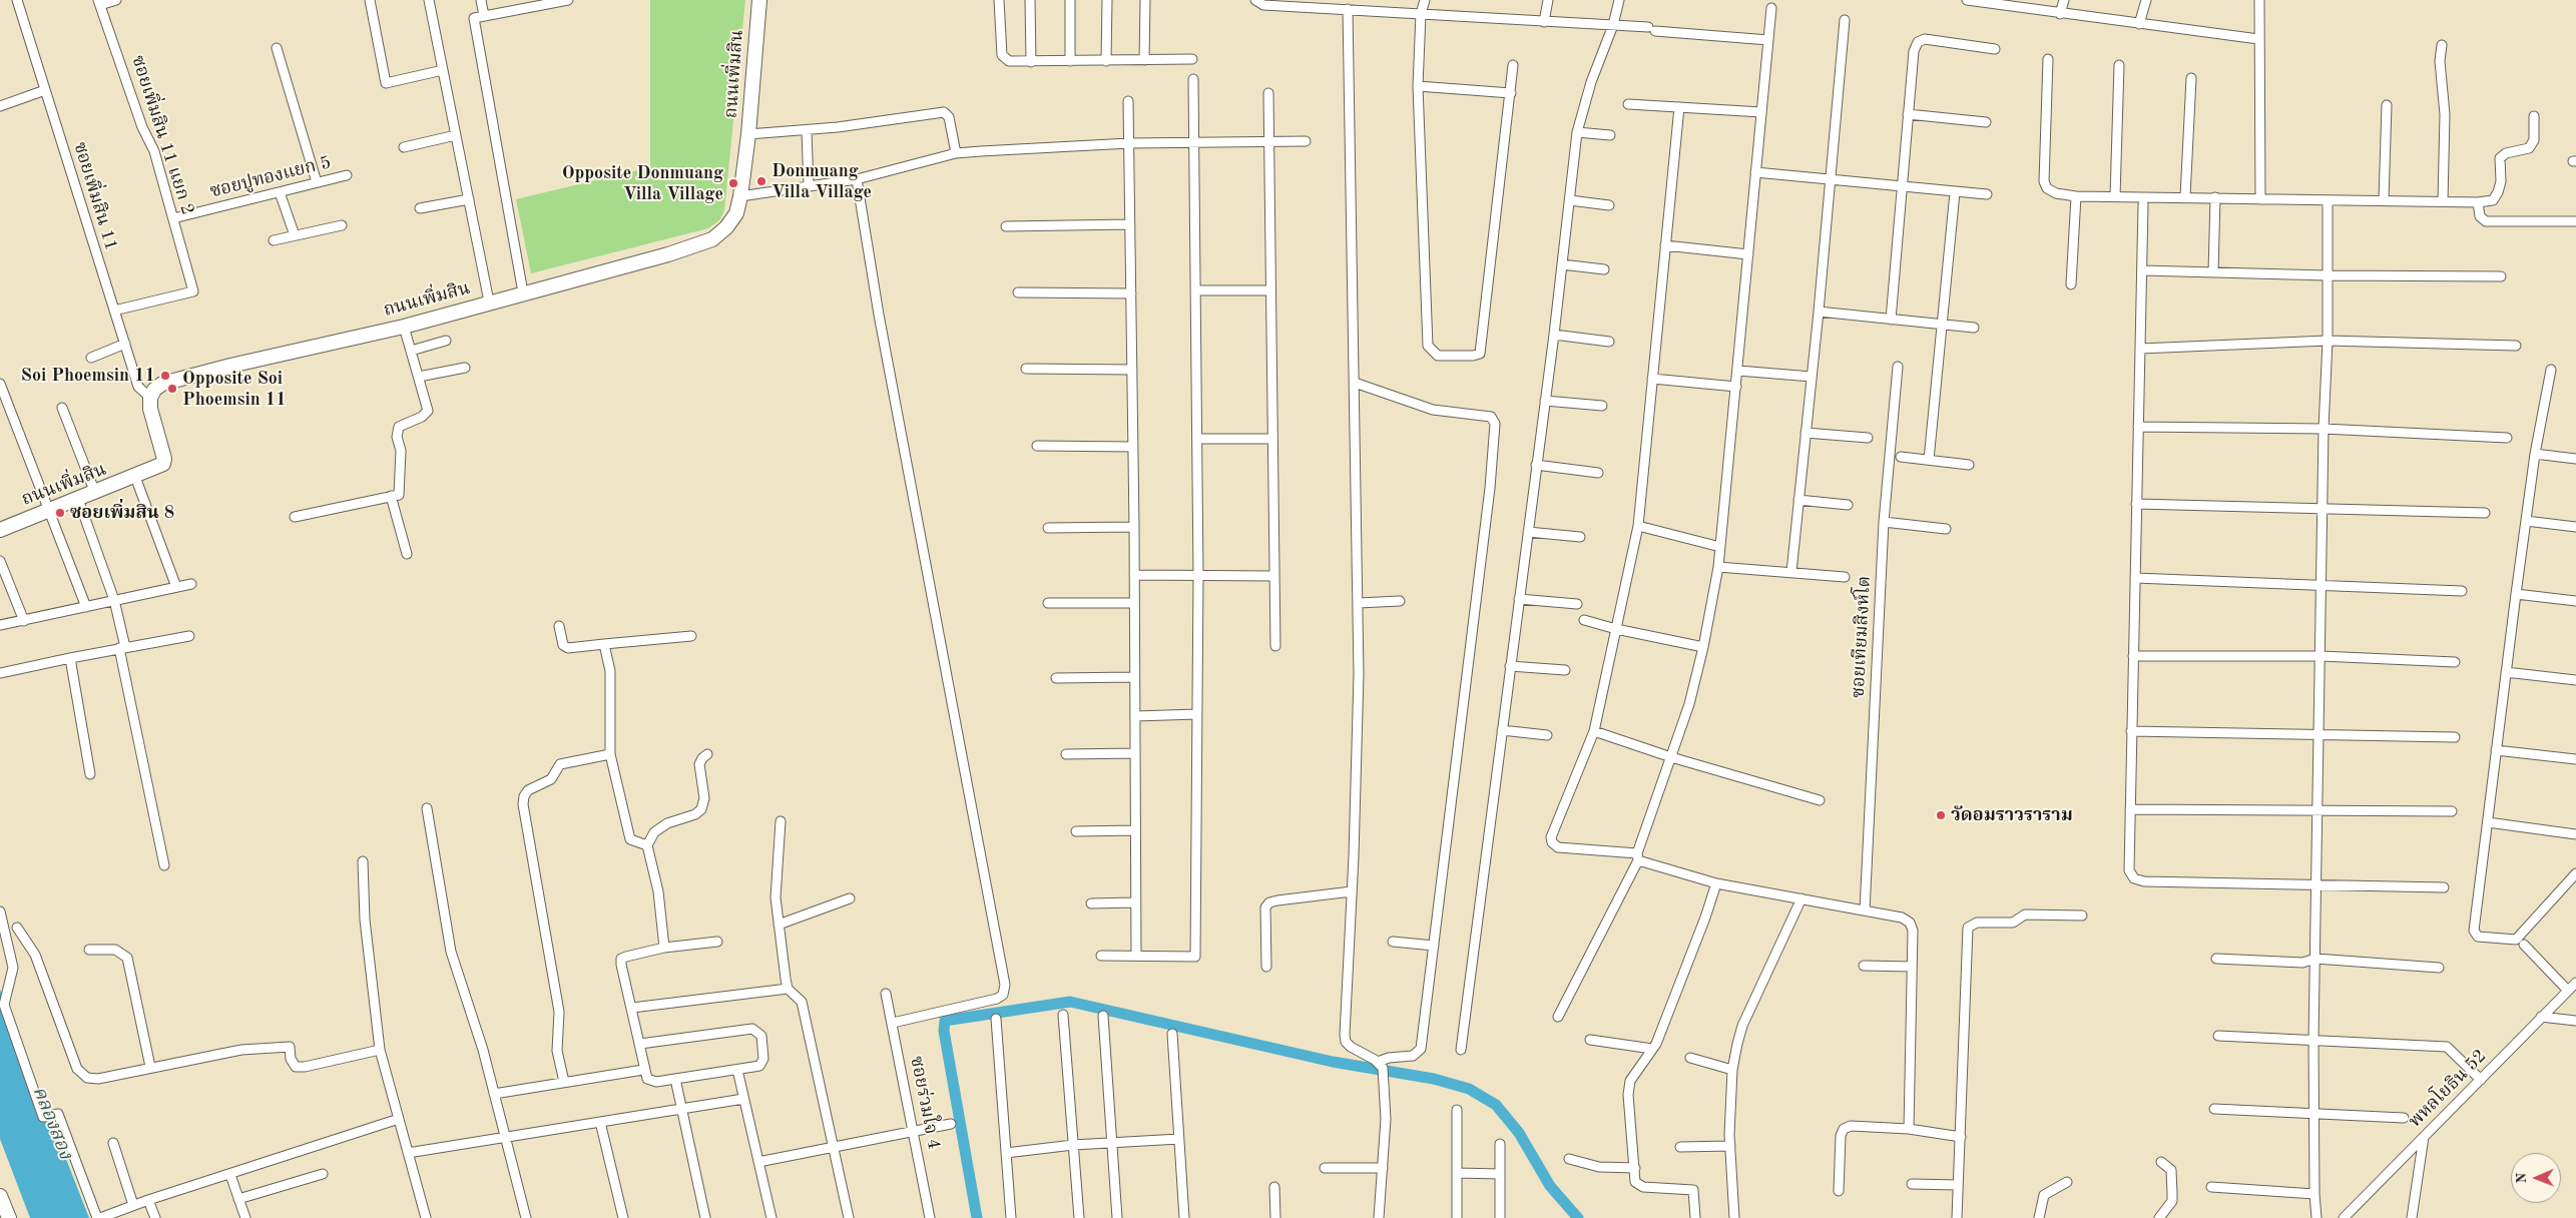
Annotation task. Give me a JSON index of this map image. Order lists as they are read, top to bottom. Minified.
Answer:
{"streets":{"street":["ถนนเพิ่มสิน","ซอยเพิ่มสิน 11 แยก 2","ซอยปูทองแยก 5","ซอยเพิ่มสิน 11","ซอยเทียมสิงห์โต","พหลโยธิน 52","ซอยร่วมใจ 4"]},"crossings":[["ถนนเพิ่มสิน","ซอยเพิ่มสิน 11"],["ซอยเพิ่มสิน 11 แยก 2","ซอยปูทองแยก 5"],["ซอยเพิ่มสิน 11 แยก 2","ซอยเพิ่มสิน 11"]],"water":["คลองสอง"],"places":["Donmuang Villa Village","Opposite Donmuang Villa Village","Soi Phoemsin 11","Opposite Soi Phoemsin 11","ซอยเพิ่มสิน 8","วัดอมราวราราม"],"north":"left"}
